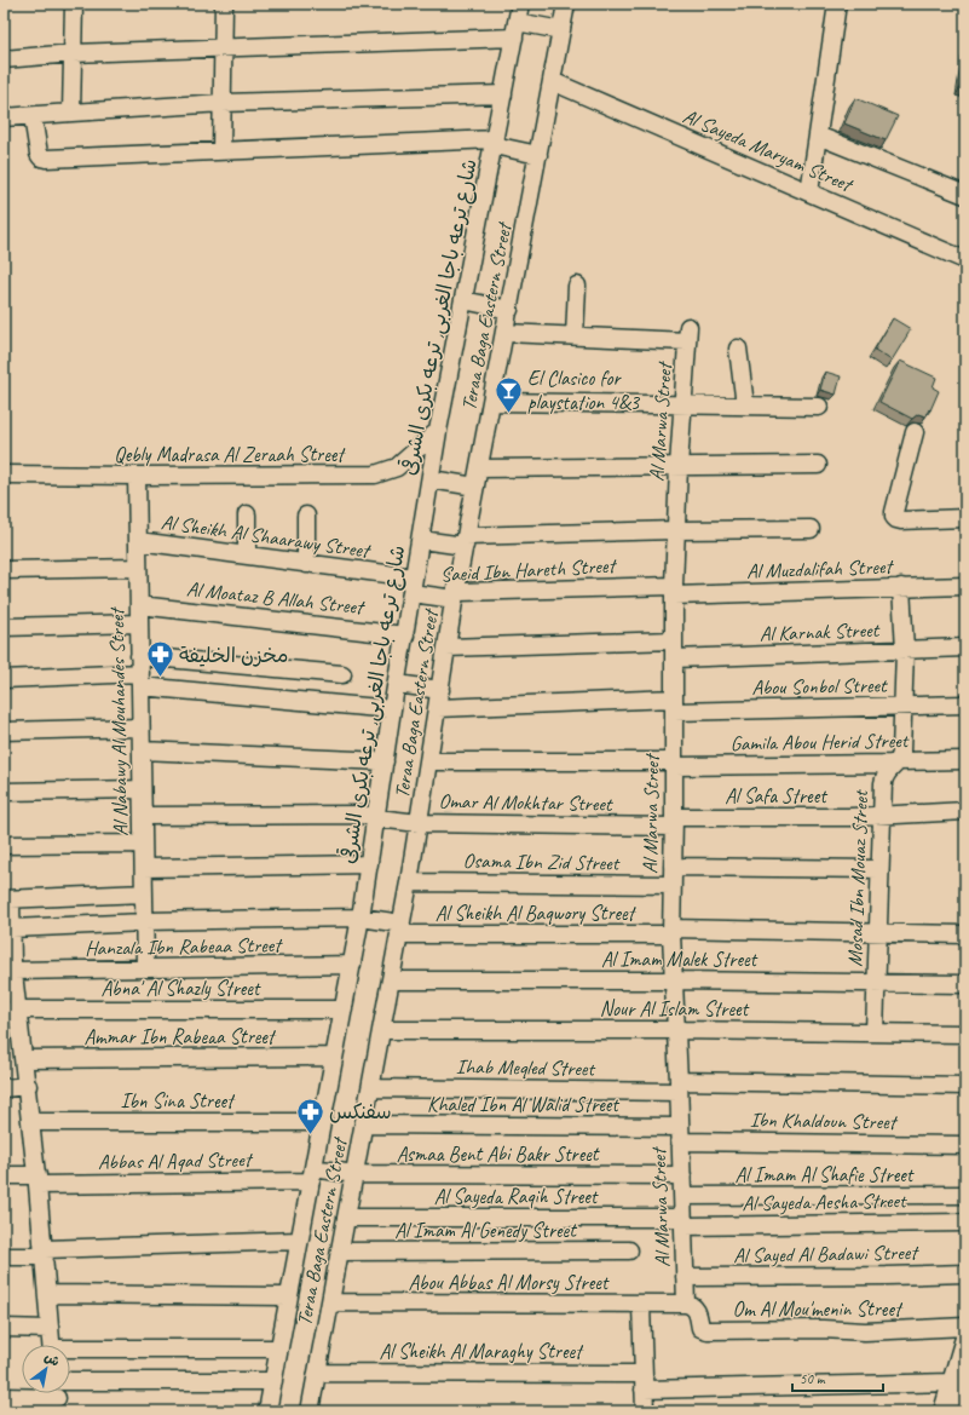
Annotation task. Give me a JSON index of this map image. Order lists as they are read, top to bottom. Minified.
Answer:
{"streets":{"street":["Al Sayeda Maryam Street","شارع ترعه باجا الغربى, ترعه بكرى الشرقى","Teraa Baga Eastern Street","Al Marwa Street","Qebly Madrasa Al Zeraah Street","Al Sheikh Al Shaarawy Street","Al Muzdalifah Street","Saeid Ibn Hareth Street","Al Moataz B Allah Street","Al Karnak Street","Abou Sonbol Street","Al Nabawy Al Mouhandes Street","Gamila Abou Herid Street","Al Safa Street","Omar Al Mokhtar Street","Osama Ibn Zid Street","Mosad Ibn Mouaz Street","Al Sheikh Al Baqwory Street","Hanzala Ibn Rabeaa Street","Al Imam Malek Street","Abna' Al Shazly Street","Nour Al Islam Street","Ammar Ibn Rabeaa Street","Ihab Meqled Street","Ibn Sina Street","Khaled Ibn Al Walid Street","Ibn Khaldoun Street","Asmaa Bent Abi Bakr Street","Abbas Al Aqad Street","Al Imam Al Shafie Street","Al Sayeda Raqih Street","Al Sayeda Aesha Street","Al Imam Al Genedy Street","Al Sayed Al Badawi Street","Abou Abbas Al Morsy Street","Om Al Mou'menin Street","Al Sheikh Al Maraghy Street"]},"crossings":[["Al Sayeda Maryam Street","Teraa Baga Eastern Street"],["شارع ترعه باجا الغربى, ترعه بكرى الشرقى","Qebly Madrasa Al Zeraah Street"],["شارع ترعه باجا الغربى, ترعه بكرى الشرقى","Al Sheikh Al Shaarawy Street"],["شارع ترعه باجا الغربى, ترعه بكرى الشرقى","Saeid Ibn Hareth Street"],["شارع ترعه باجا الغربى, ترعه بكرى الشرقى","Al Moataz B Allah Street"],["شارع ترعه باجا الغربى, ترعه بكرى الشرقى","Omar Al Mokhtar Street"],["شارع ترعه باجا الغربى, ترعه بكرى الشرقى","Al Sheikh Al Baqwory Street"],["شارع ترعه باجا الغربى, ترعه بكرى الشرقى","Hanzala Ibn Rabeaa Street"],["شارع ترعه باجا الغربى, ترعه بكرى الشرقى","Abna' Al Shazly Street"],["شارع ترعه باجا الغربى, ترعه بكرى الشرقى","Ammar Ibn Rabeaa Street"],["شارع ترعه باجا الغربى, ترعه بكرى الشرقى","Ibn Sina Street"],["شارع ترعه باجا الغربى, ترعه بكرى الشرقى","Asmaa Bent Abi Bakr Street"],["شارع ترعه باجا الغربى, ترعه بكرى الشرقى","Abbas Al Aqad Street"],["Teraa Baga Eastern Street","Saeid Ibn Hareth Street"],["Teraa Baga Eastern Street","Abou Sonbol Street"],["Teraa Baga Eastern Street","Gamila Abou Herid Street"],["Teraa Baga Eastern Street","Omar Al Mokhtar Street"],["Teraa Baga Eastern Street","Osama Ibn Zid Street"],["Teraa Baga Eastern Street","Al Sheikh Al Baqwory Street"],["Teraa Baga Eastern Street","Al Imam Malek Street"],["Teraa Baga Eastern Street","Nour Al Islam Street"],["Teraa Baga Eastern Street","Ihab Meqled Street"],["Teraa Baga Eastern Street","Khaled Ibn Al Walid Street"],["Teraa Baga Eastern Street","Asmaa Bent Abi Bakr Street"],["Teraa Baga Eastern Street","Al Sayeda Raqih Street"],["Teraa Baga Eastern Street","Al Imam Al Genedy Street"],["Teraa Baga Eastern Street","Abou Abbas Al Morsy Street"],["Teraa Baga Eastern Street","Al Sheikh Al Maraghy Street"],["Al Marwa Street","Al Muzdalifah Street"],["Al Marwa Street","Saeid Ibn Hareth Street"],["Al Marwa Street","Al Karnak Street"],["Al Marwa Street","Abou Sonbol Street"],["Al Marwa Street","Gamila Abou Herid Street"],["Al Marwa Street","Al Safa Street"],["Al Marwa Street","Omar Al Mokhtar Street"],["Al Marwa Street","Osama Ibn Zid Street"],["Al Marwa Street","Al Sheikh Al Baqwory Street"],["Al Marwa Street","Al Imam Malek Street"],["Al Marwa Street","Nour Al Islam Street"],["Al Marwa Street","Ihab Meqled Street"],["Al Marwa Street","Khaled Ibn Al Walid Street"],["Al Marwa Street","Ibn Khaldoun Street"],["Al Marwa Street","Asmaa Bent Abi Bakr Street"],["Al Marwa Street","Al Imam Al Shafie Street"],["Al Marwa Street","Al Sayeda Raqih Street"],["Al Marwa Street","Al Sayeda Aesha Street"],["Al Marwa Street","Al Sayed Al Badawi Street"],["Al Marwa Street","Abou Abbas Al Morsy Street"],["Al Marwa Street","Om Al Mou'menin Street"],["Qebly Madrasa Al Zeraah Street","Al Nabawy Al Mouhandes Street"],["Al Sheikh Al Shaarawy Street","Saeid Ibn Hareth Street"],["Al Sheikh Al Shaarawy Street","Al Nabawy Al Mouhandes Street"],["Al Muzdalifah Street","Saeid Ibn Hareth Street"],["Al Muzdalifah Street","Mosad Ibn Mouaz Street"],["Al Moataz B Allah Street","Al Nabawy Al Mouhandes Street"],["Al Karnak Street","Mosad Ibn Mouaz Street"],["Abou Sonbol Street","Mosad Ibn Mouaz Street"],["Al Nabawy Al Mouhandes Street","Omar Al Mokhtar Street"],["Al Nabawy Al Mouhandes Street","Al Sheikh Al Baqwory Street"],["Al Nabawy Al Mouhandes Street","Hanzala Ibn Rabeaa Street"],["Gamila Abou Herid Street","Mosad Ibn Mouaz Street"],["Al Safa Street","Omar Al Mokhtar Street"],["Al Safa Street","Mosad Ibn Mouaz Street"],["Mosad Ibn Mouaz Street","Al Sheikh Al Baqwory Street"],["Mosad Ibn Mouaz Street","Al Imam Malek Street"],["Mosad Ibn Mouaz Street","Nour Al Islam Street"],["Khaled Ibn Al Walid Street","Ibn Khaldoun Street"],["Asmaa Bent Abi Bakr Street","Abbas Al Aqad Street"],["Al Sayeda Raqih Street","Al Sayeda Aesha Street"],["Abou Abbas Al Morsy Street","Om Al Mou'menin Street"]],"places":{"bar":["El Clasico for playstation 4&3"],"pharmacy":["مخزن الخليفة","سفنكس"]},"scale_bar":"50 m","north":"top right"}
